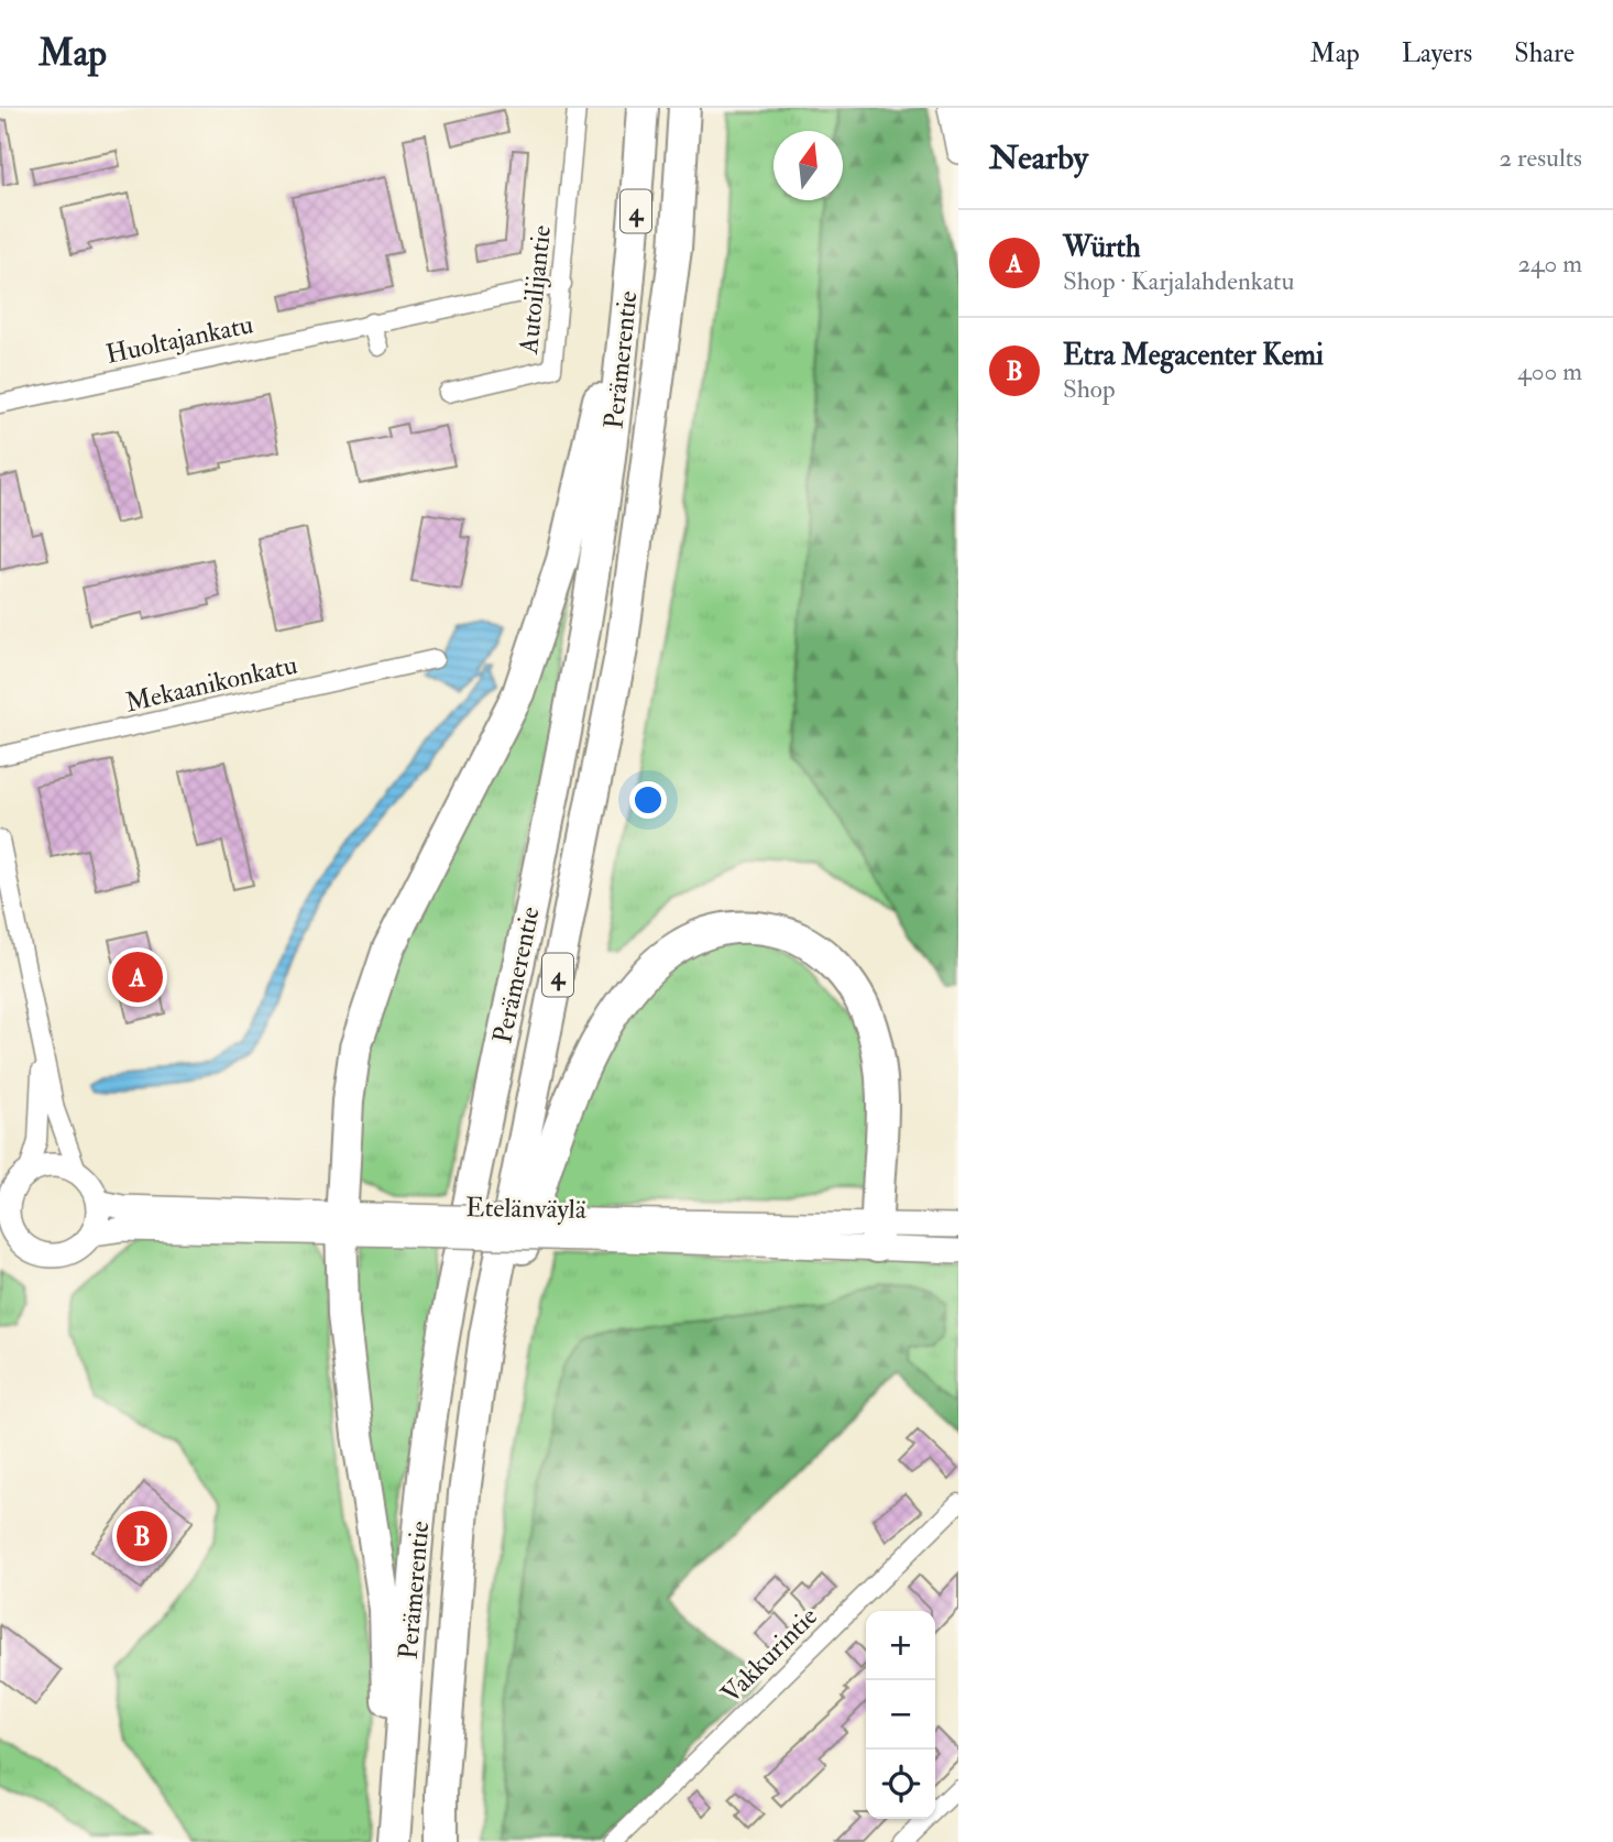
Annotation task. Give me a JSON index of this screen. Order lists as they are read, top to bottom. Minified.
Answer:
{"streets":{"highway":["4","Perämerentie"],"main road":["Etelänväylä"],"street":["Autoilijantie","Huoltajankatu","Mekaanikonkatu","Vakkurintie"]},"crossings":[["Autoilijantie","Huoltajankatu"]],"north":"top","page":{"header":"Map","nav":["Map","Layers","Share"],"heading":["Nearby","2 results"],"list":[{"mark":"A","name":"Würth","note":"Shop · Karjalahdenkatu","value":"240 m"},{"mark":"B","name":"Etra Megacenter Kemi","note":"Shop","value":"400 m"}],"pins":["A","B"],"map_buttons":["+","−"]}}
